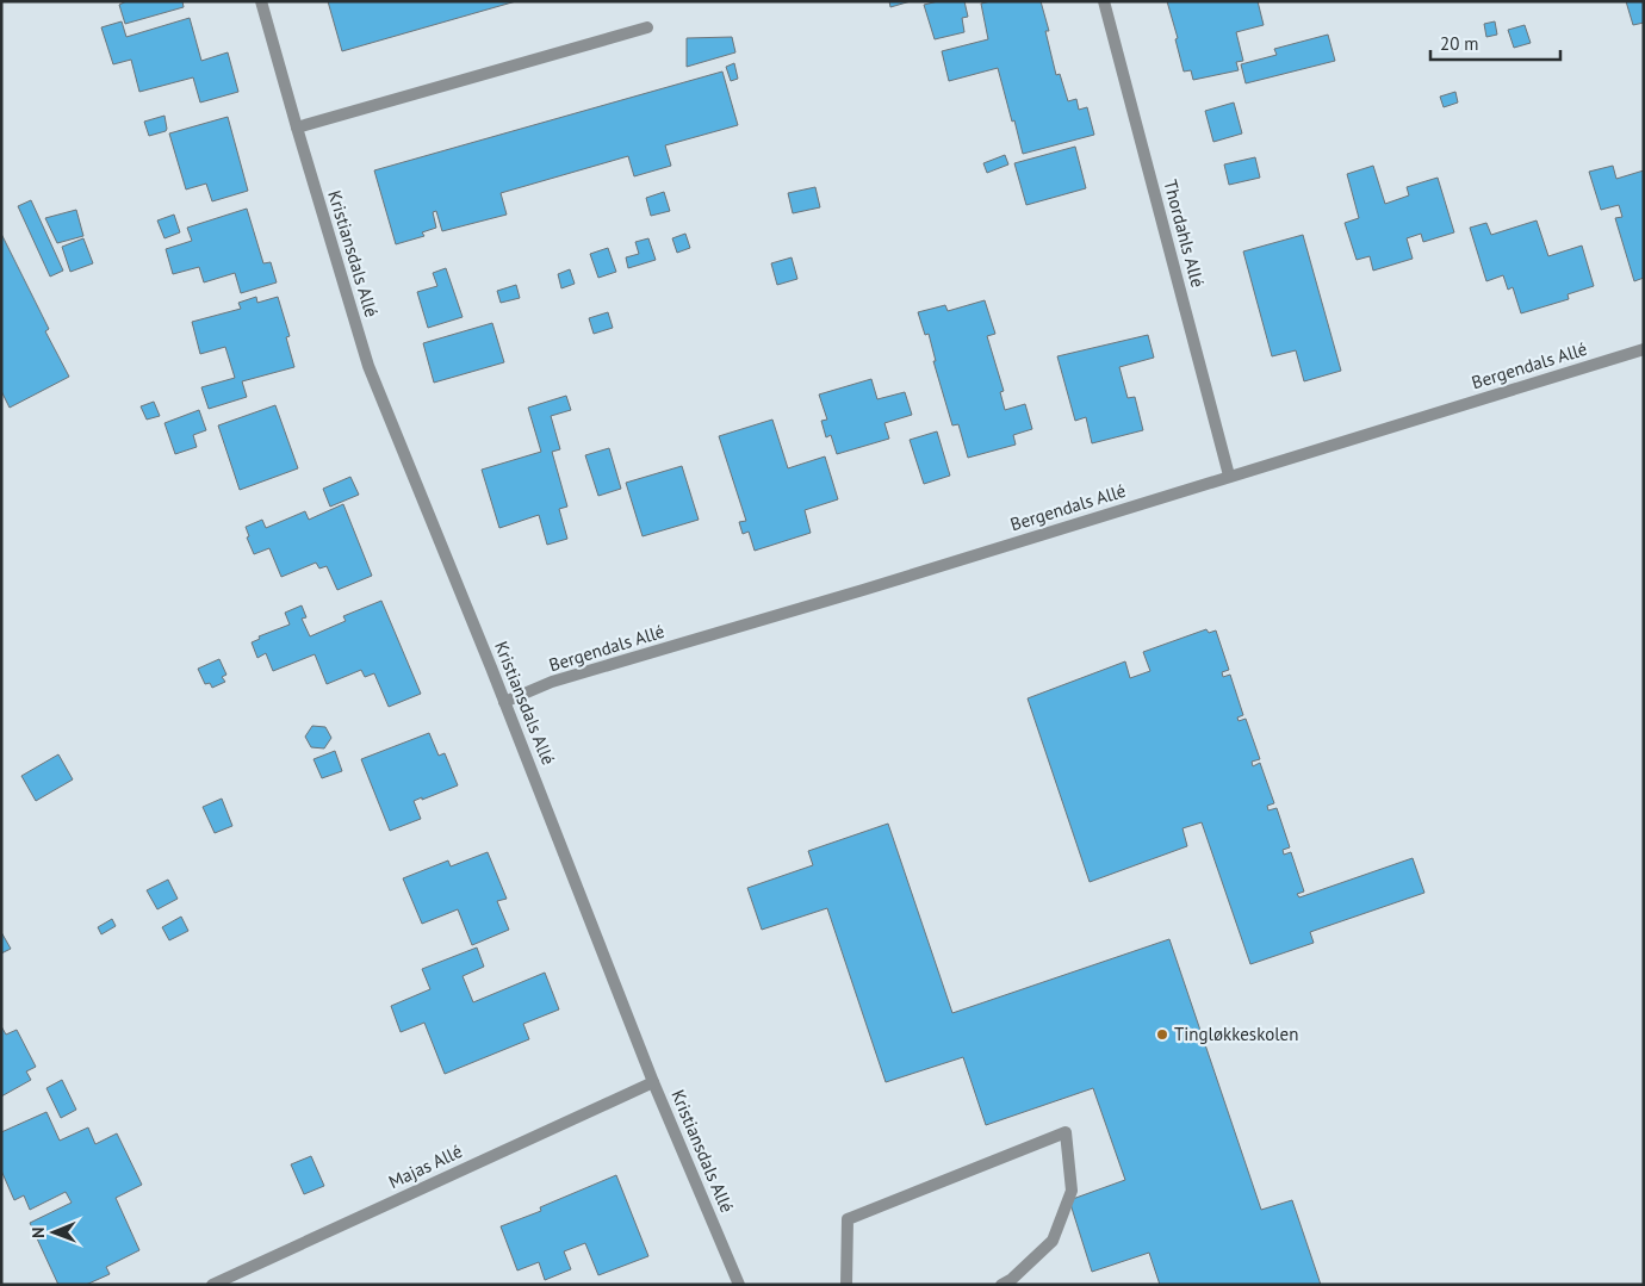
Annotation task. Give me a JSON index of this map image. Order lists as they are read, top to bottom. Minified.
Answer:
{"streets":{"street":["Thordahls Allé","Kristiansdals Allé","Bergendals Allé","Majas Allé"]},"crossings":[["Thordahls Allé","Bergendals Allé"],["Kristiansdals Allé","Bergendals Allé"],["Kristiansdals Allé","Majas Allé"]],"places":["Tingløkkeskolen"],"scale_bar":"20 m","north":"left"}
